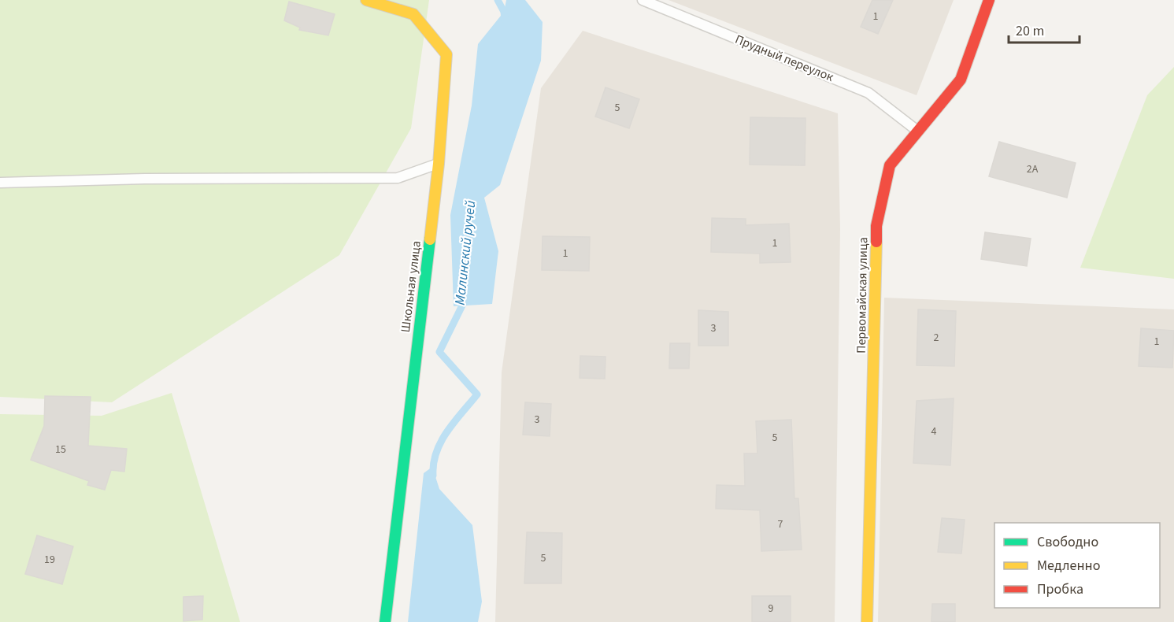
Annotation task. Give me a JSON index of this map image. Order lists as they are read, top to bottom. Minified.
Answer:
{"streets":{"street":["Школьная улица","Первомайская улица"],"lane":["Прудный переулок"]},"crossings":[["Прудный переулок","Первомайская улица"]],"water":["Малинский ручей"],"house_numbers":["1","5","2А","1","1","3","2","1","3","4","5","15","7","5","19","9"],"legend":["Свободно","Медленно","Пробка"],"scale_bar":"20 m"}
